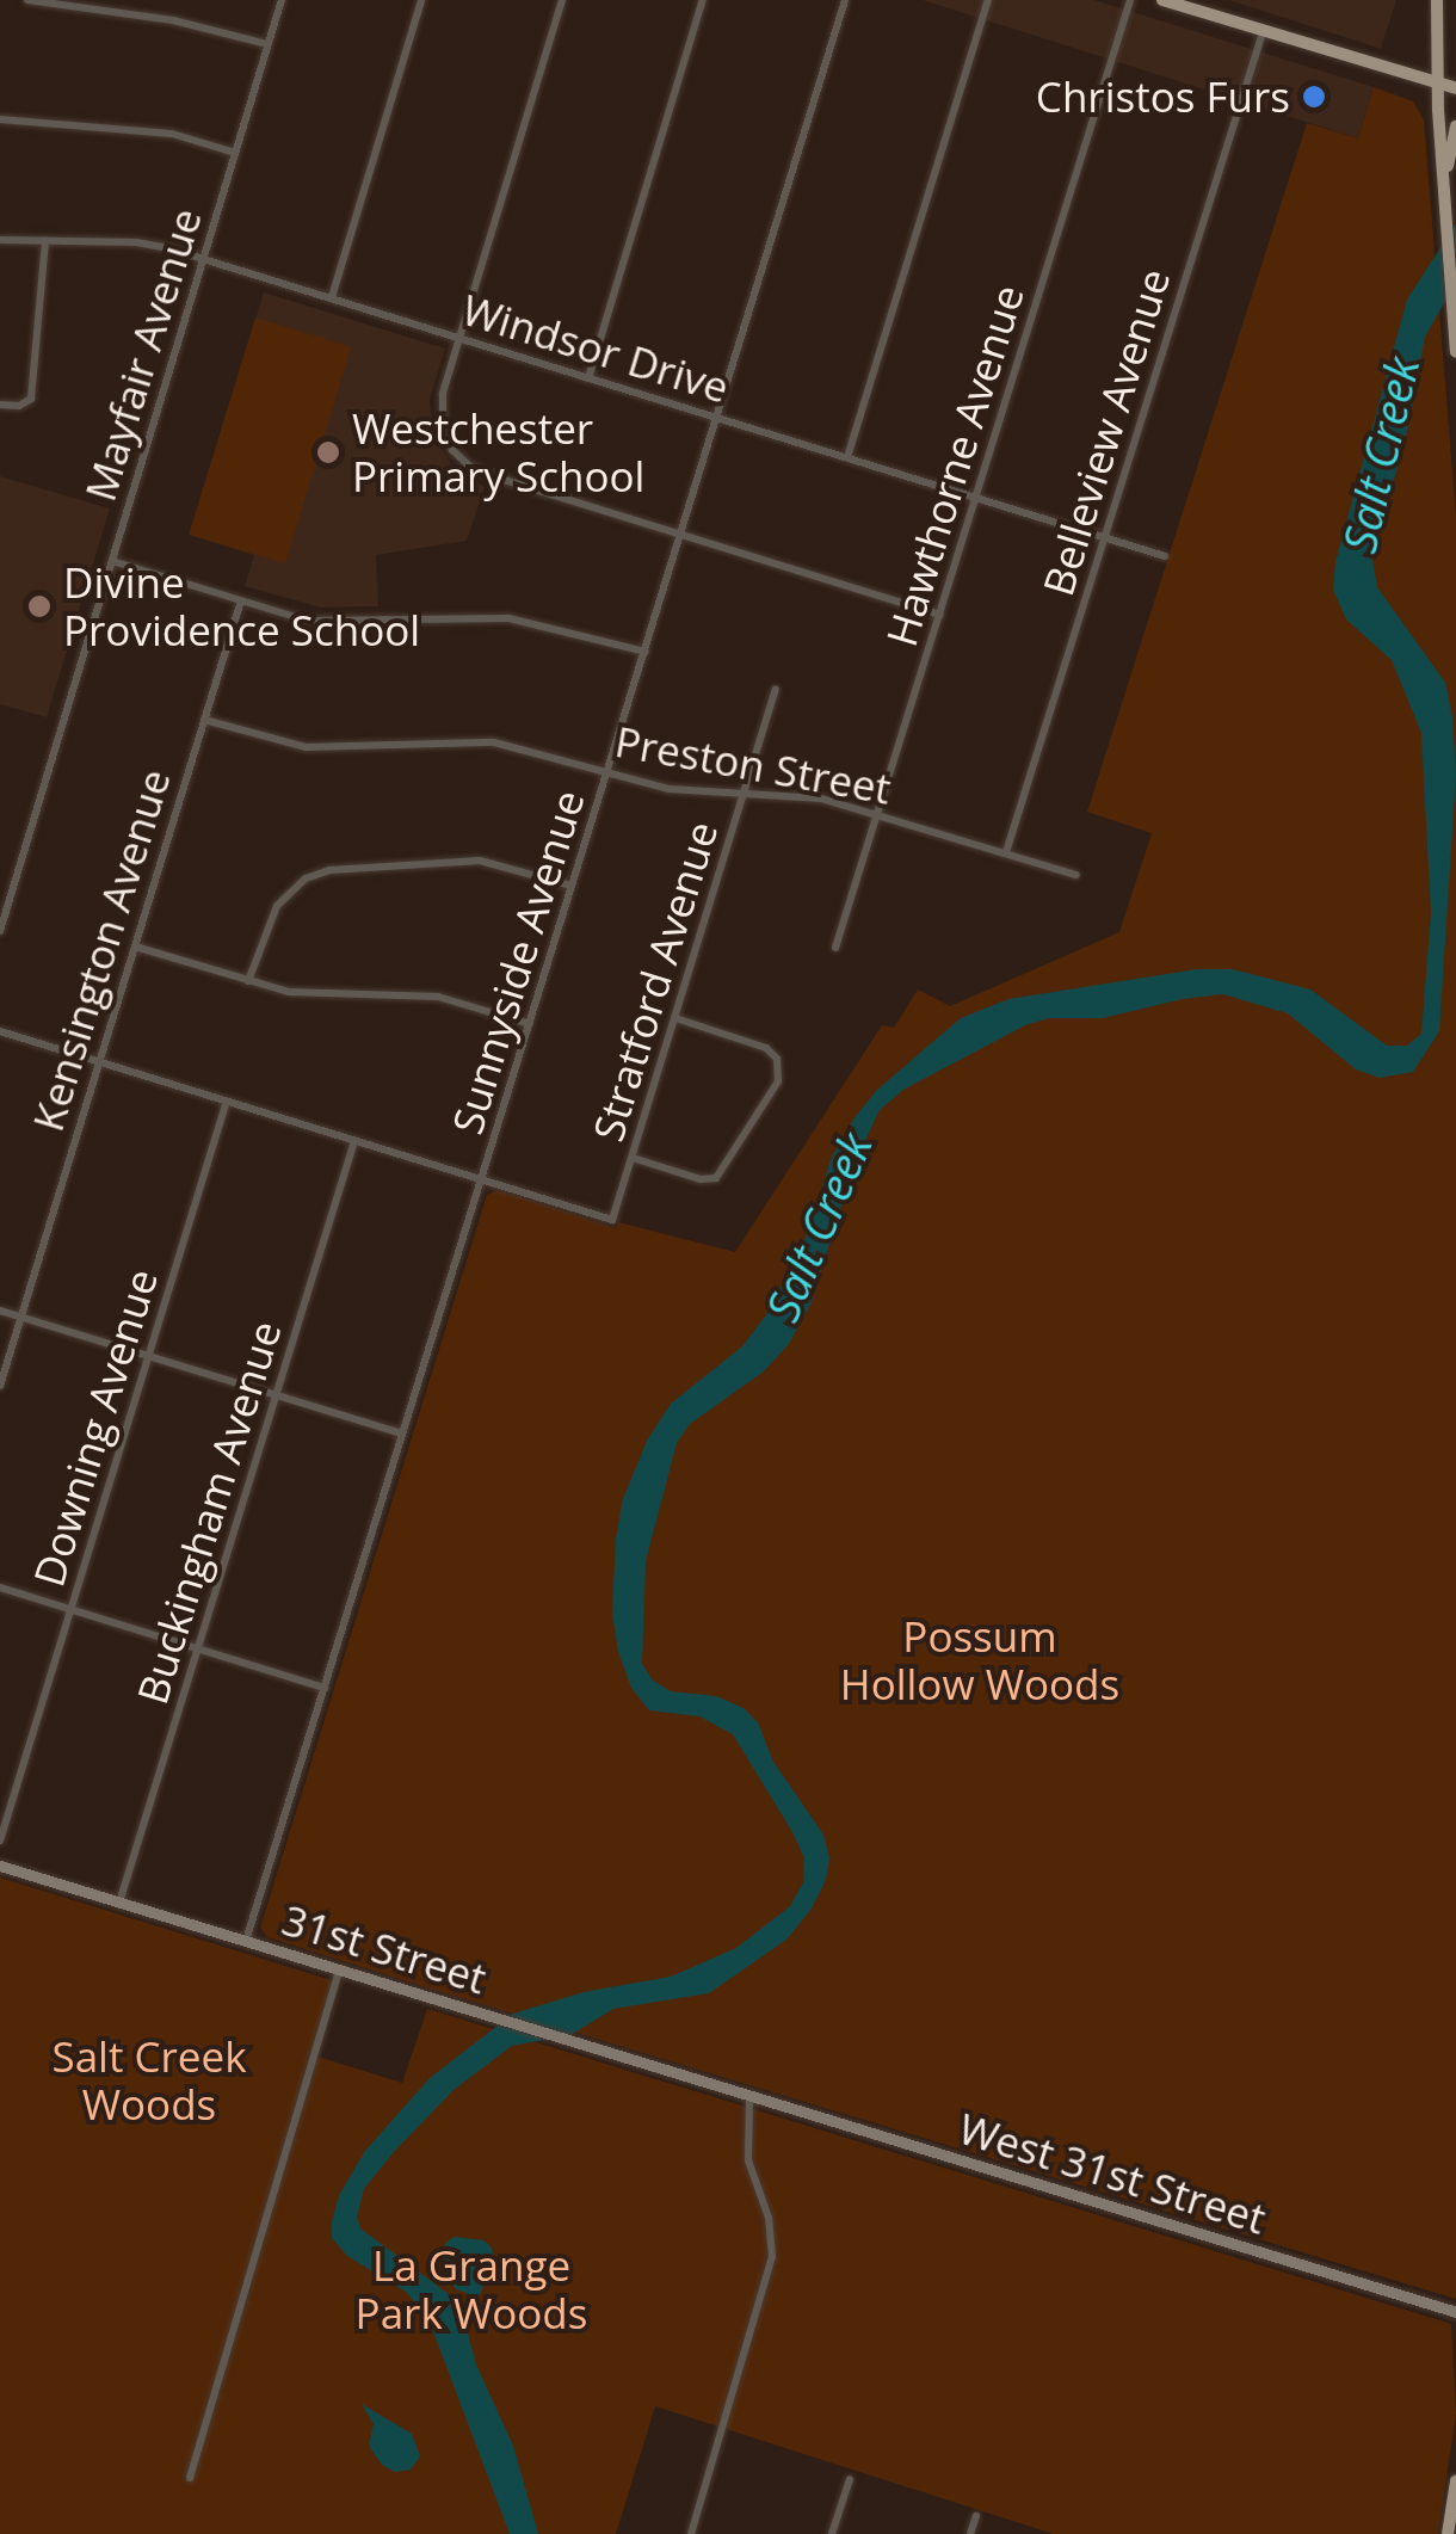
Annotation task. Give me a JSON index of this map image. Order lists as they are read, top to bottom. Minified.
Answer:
{"streets":{"main road":["31st Street","West 31st Street"],"street":["Windsor Drive","Mayfair Avenue","Belleview Avenue","Hawthorne Avenue","Preston Street","Kensington Avenue","Sunnyside Avenue","Stratford Avenue","Downing Avenue","Buckingham Avenue"]},"crossings":[["Windsor Drive","Mayfair Avenue"],["Windsor Drive","Belleview Avenue"],["Windsor Drive","Hawthorne Avenue"],["Windsor Drive","Sunnyside Avenue"],["Belleview Avenue","Preston Street"],["Hawthorne Avenue","Preston Street"],["Preston Street","Kensington Avenue"],["Preston Street","Sunnyside Avenue"],["Preston Street","Stratford Avenue"],["Sunnyside Avenue","Stratford Avenue"],["Sunnyside Avenue","31st Street"],["Buckingham Avenue","31st Street"],["31st Street","West 31st Street"]],"water":["Salt Creek"],"parks":["Possum Hollow Woods","Salt Creek Woods","La Grange Park Woods"],"places":["Christos Furs","Westchester Primary School","Divine Providence School"]}
